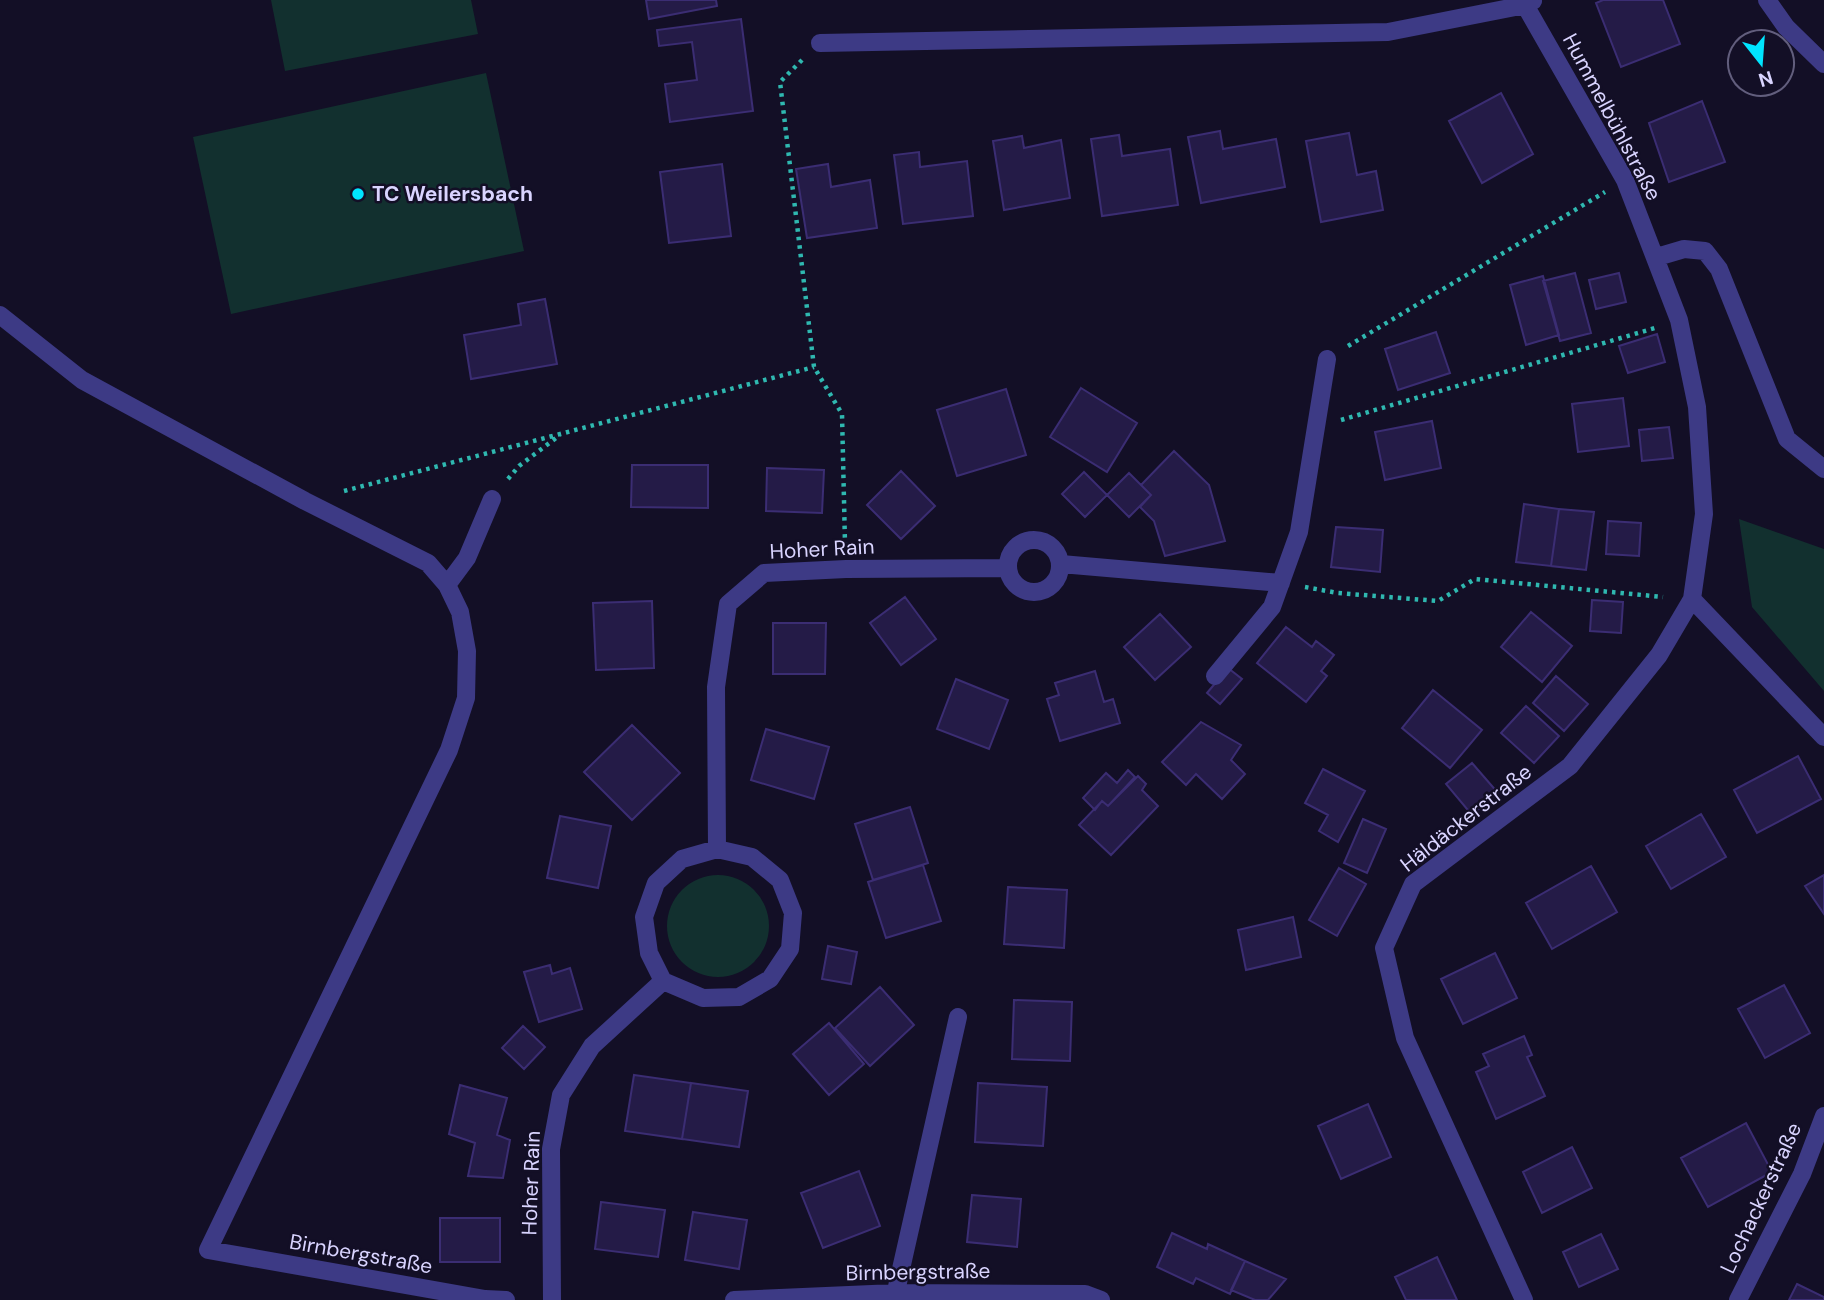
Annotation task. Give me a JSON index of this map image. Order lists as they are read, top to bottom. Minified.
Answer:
{"streets":{"street":["Hummelbühlstraße","Hoher Rain","Häldäckerstraße","Lochackerstraße","Birnbergstraße"]},"crossings":[["Hummelbühlstraße","Häldäckerstraße"]],"places":["TC Weilersbach"],"north":"bottom"}
